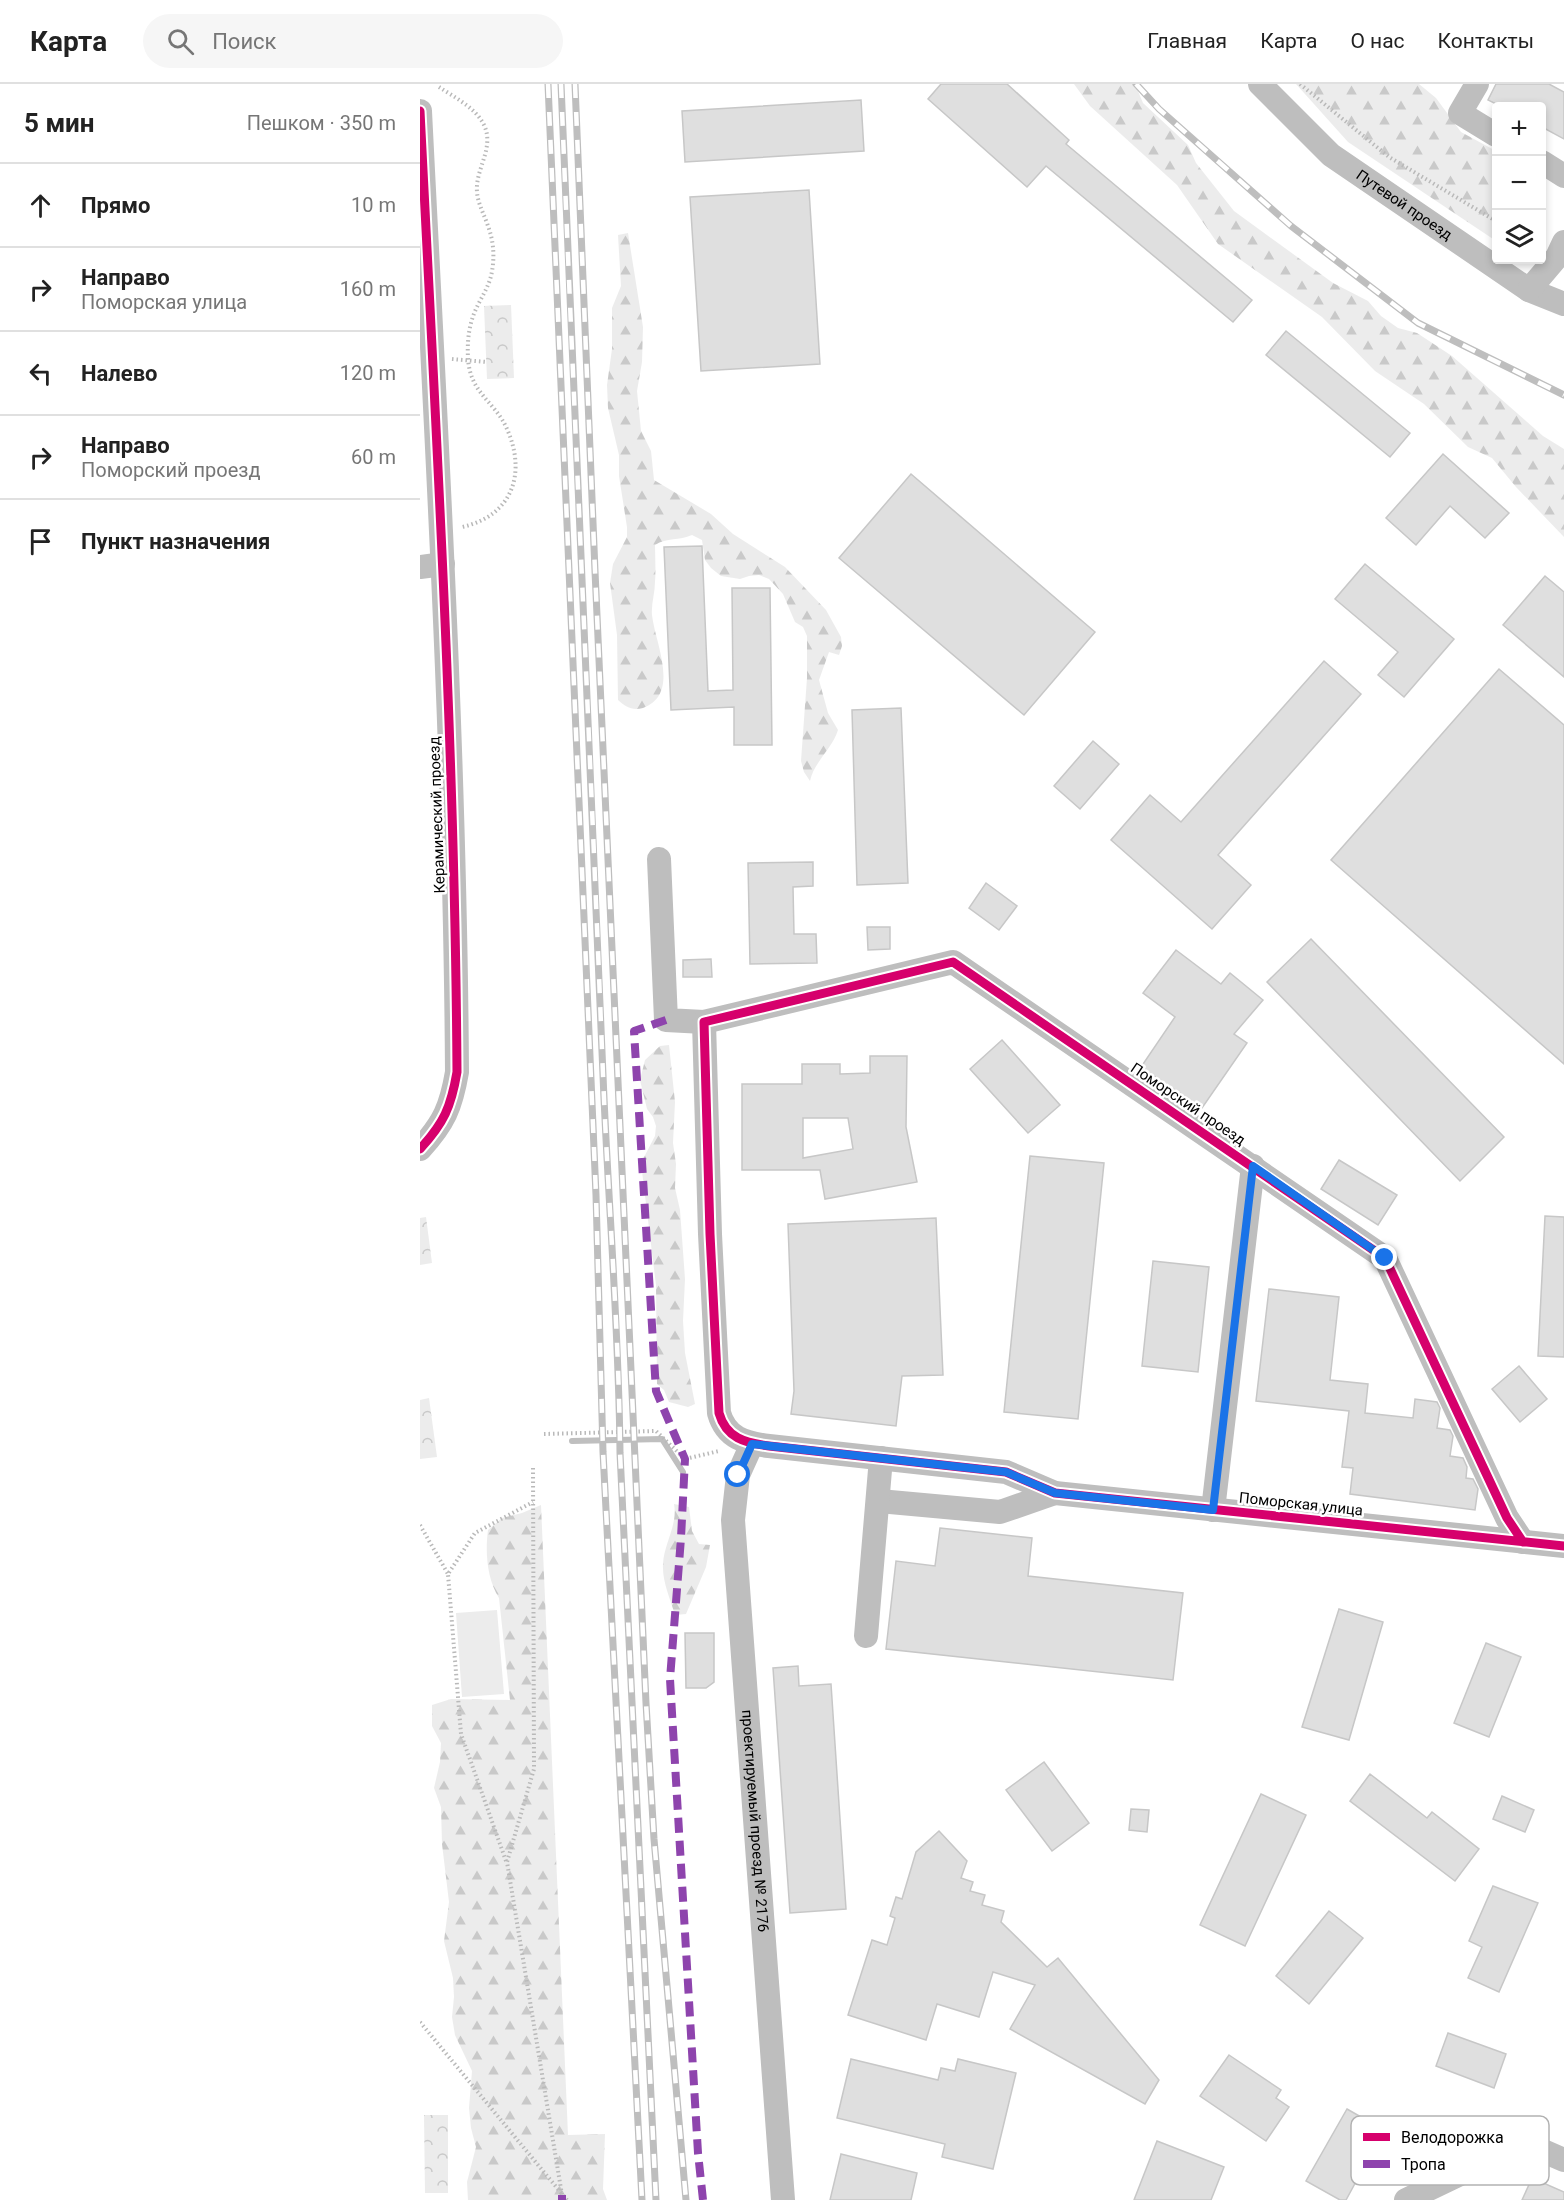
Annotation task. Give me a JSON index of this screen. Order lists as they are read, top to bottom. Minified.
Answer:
{"streets":{"street":["Путевой проезд","Керамический проезд","Поморский проезд","Поморская улица","проектируемый проезд № 2176"]},"crossings":[["Поморский проезд","Поморская улица"],["Поморская улица","проектируемый проезд № 2176"]],"legend":["Велодорожка","Тропа"],"page":{"header":"Карта","search":"Поиск","nav":["Главная","Карта","О нас","Контакты"],"heading":["5 мин","Пешком · 350 m"],"map_buttons":["+","−"],"list":[["Прямо","10 m"],["Направо","Поморская улица","160 m"],["Налево","120 m"],["Направо","Поморский проезд","60 m"],"Пункт назначения"]}}
